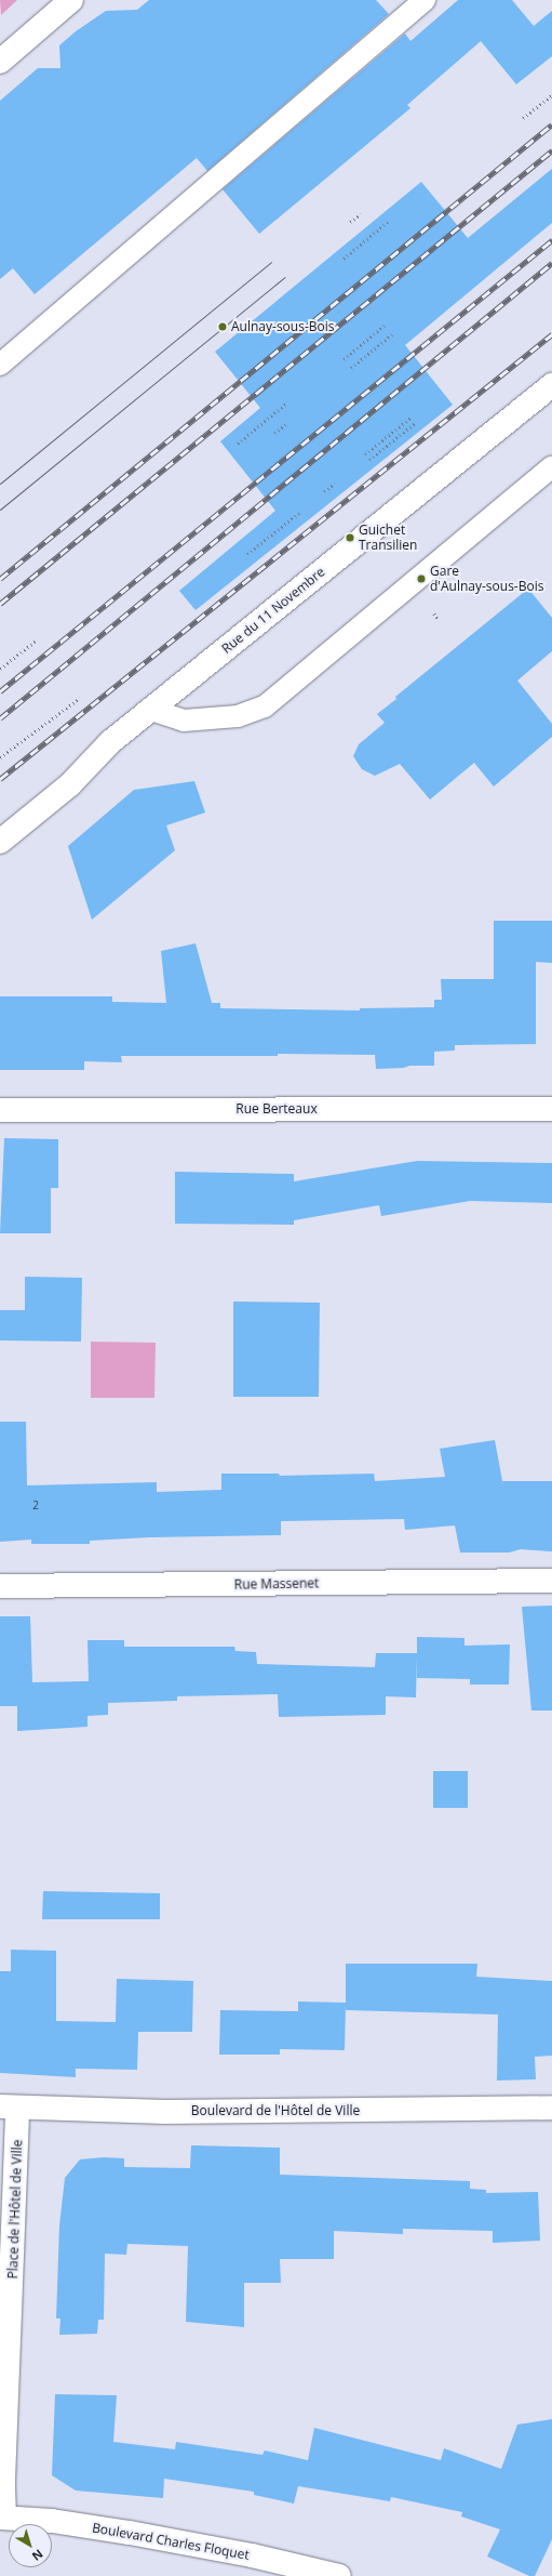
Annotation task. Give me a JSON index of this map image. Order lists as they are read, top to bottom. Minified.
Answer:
{"streets":{"street":["Rue du 11 Novembre","Rue Berteaux","Rue Massenet","Boulevard de l'Hôtel de Ville","Place de l'Hôtel de Ville","Boulevard Charles Floquet"]},"crossings":[["Boulevard de l'Hôtel de Ville","Place de l'Hôtel de Ville"],["Place de l'Hôtel de Ville","Boulevard Charles Floquet"]],"places":["Aulnay-sous-Bois","Guichet Transilien","Gare d'Aulnay-sous-Bois"],"house_numbers":["2"],"north":"bottom right"}
